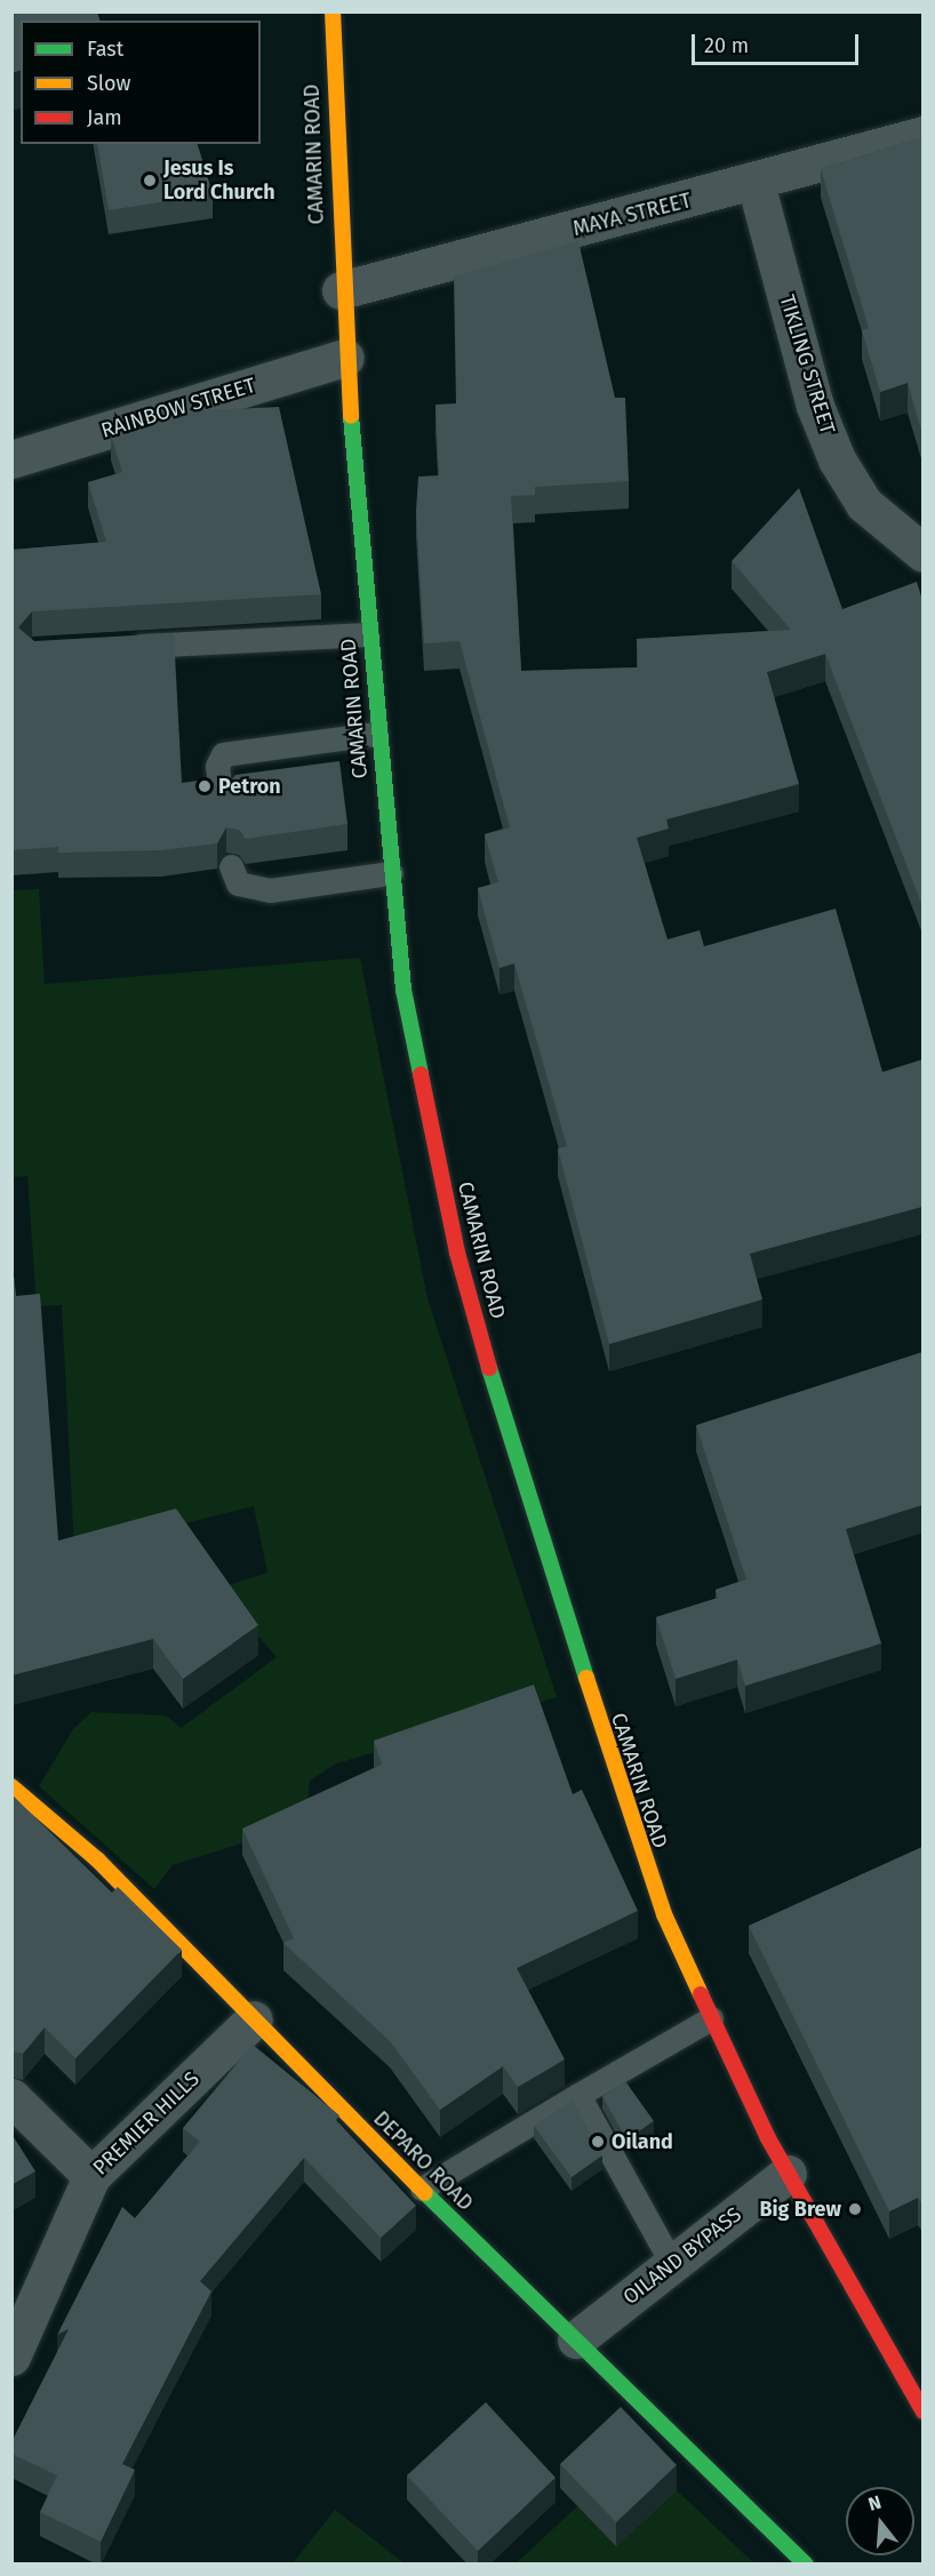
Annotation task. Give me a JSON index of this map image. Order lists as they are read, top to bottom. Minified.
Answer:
{"streets":{"main road":["CAMARIN ROAD","DEPARO ROAD"],"street":["MAYA STREET","TIKLING STREET","RAINBOW STREET","PREMIER HILLS","OILAND BYPASS"]},"crossings":[["CAMARIN ROAD","MAYA STREET"],["CAMARIN ROAD","RAINBOW STREET"],["CAMARIN ROAD","OILAND BYPASS"],["MAYA STREET","TIKLING STREET"],["PREMIER HILLS","DEPARO ROAD"],["DEPARO ROAD","OILAND BYPASS"]],"places":["Jesus Is Lord Church","Petron","Oiland","Big Brew"],"legend":["Fast","Slow","Jam"],"scale_bar":"20 m","north":"top"}
